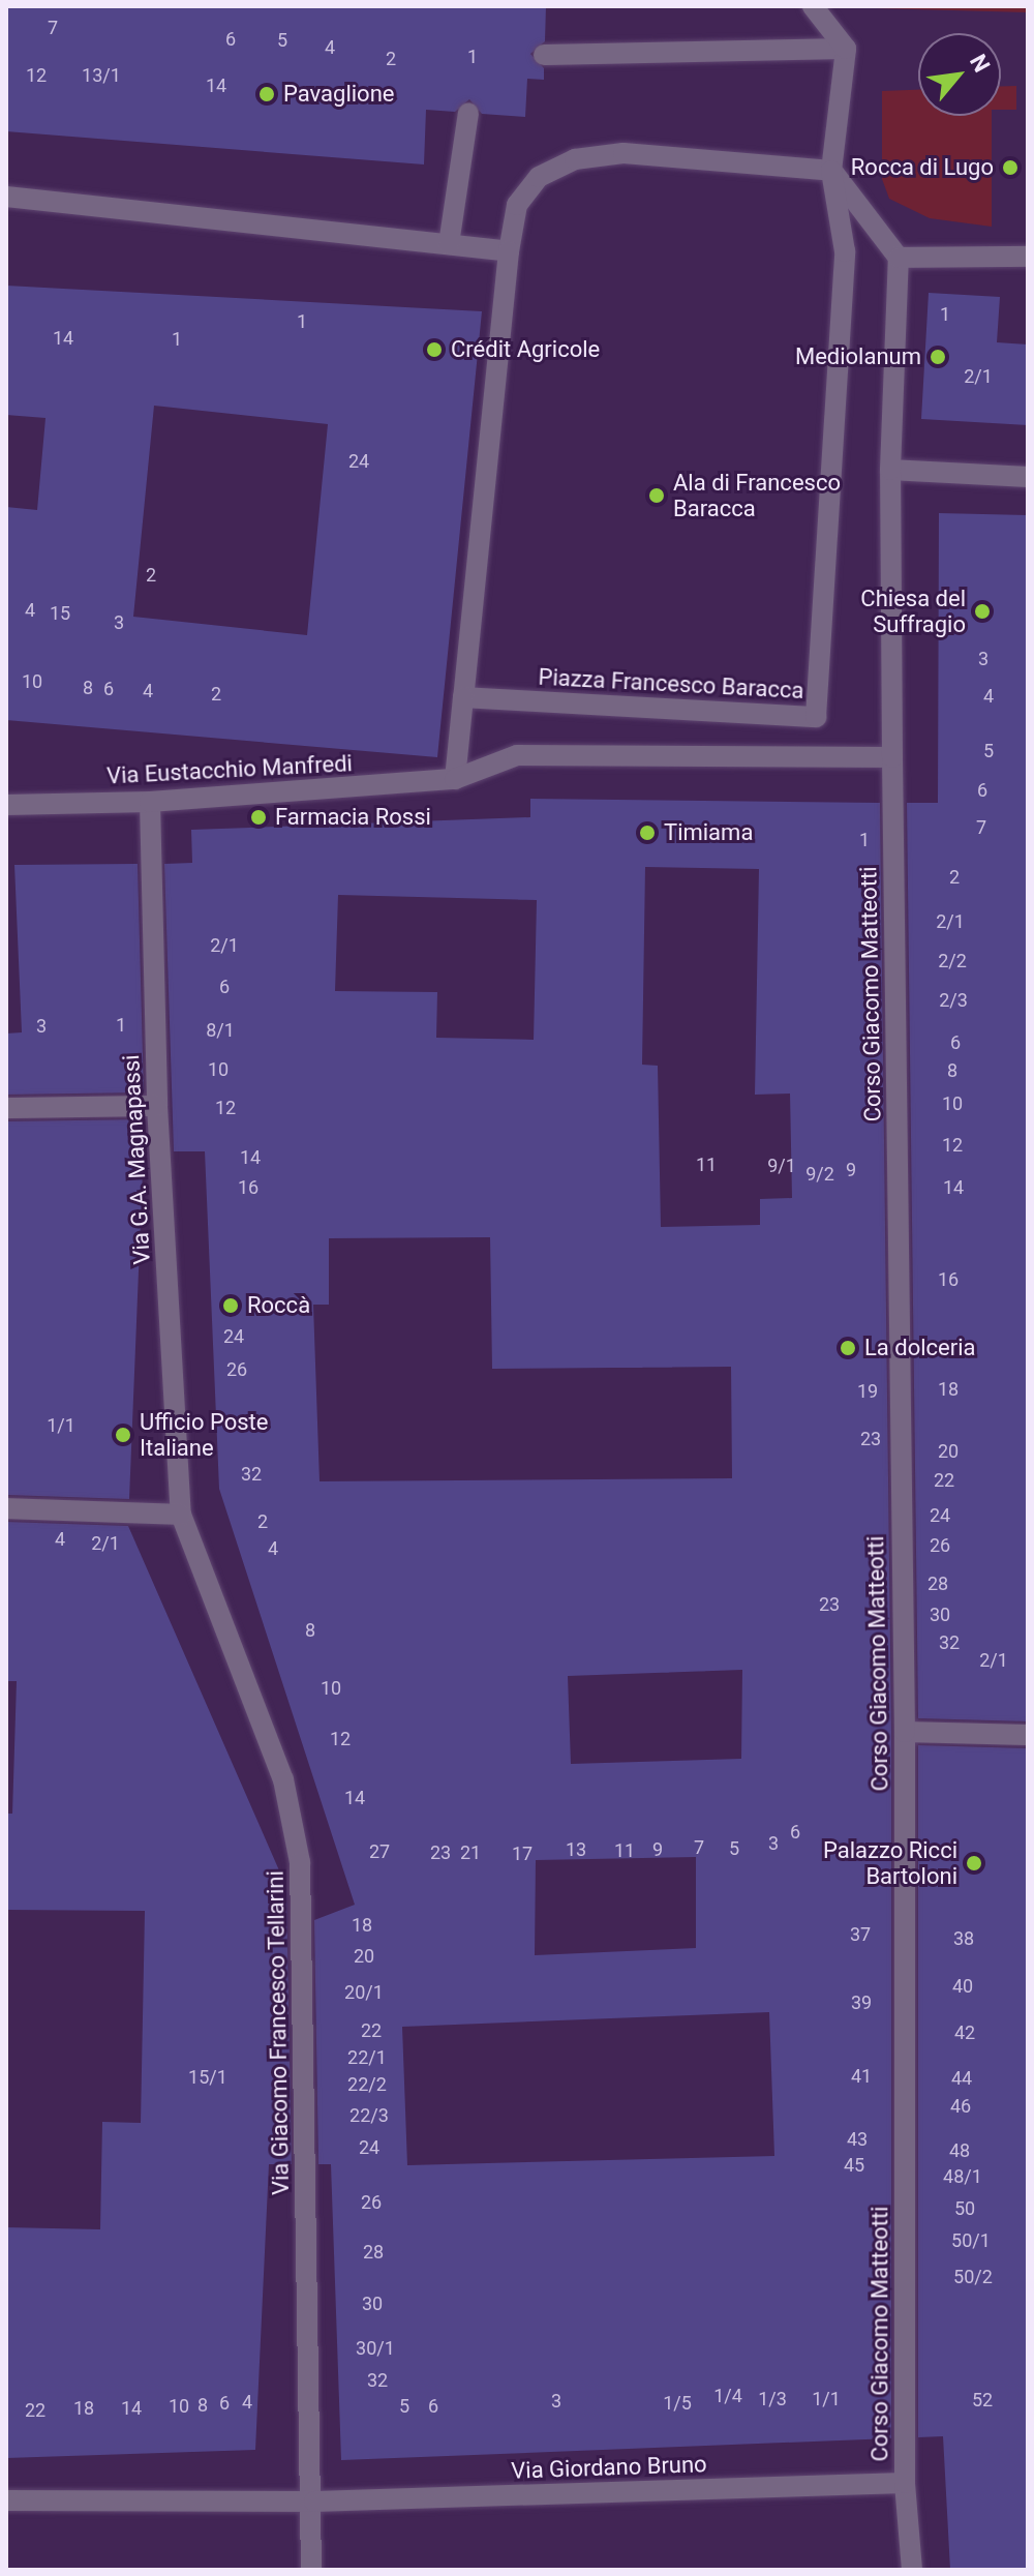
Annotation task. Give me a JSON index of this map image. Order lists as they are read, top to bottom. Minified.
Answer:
{"streets":{"street":["Piazza Francesco Baracca","Via Eustacchio Manfredi","Corso Giacomo Matteotti","Via G.A. Magnapassi","Via Giacomo Francesco Tellarini","Via Giordano Bruno"]},"crossings":[["Via Eustacchio Manfredi","Via G.A. Magnapassi"],["Corso Giacomo Matteotti","Via Giordano Bruno"],["Via G.A. Magnapassi","Via Giacomo Francesco Tellarini"],["Via Giacomo Francesco Tellarini","Via Giordano Bruno"]],"places":["Pavaglione","Rocca di Lugo","Crédit Agricole","Mediolanum","Ala di Francesco Baracca","Chiesa del Suffragio","Farmacia Rossi","Timiama","Roccà","La dolceria","Ufficio Poste Italiane","Palazzo Ricci Bartoloni"],"house_numbers":["7","6","5","4","1","2","12","13/1","14","1","1","14","1","2/1","24","2","4","15","3","3","10","8","6","4","2","4","5","6","7","1","2","2/1","2/1","2/2","6","2/3","1","3","8/1","6","10","8","10","12","12","14","11","9/1","9","9/2","16","14","16","24","26","18","19","1/1","23","20","32","22","24","2","4","2/1","26","4","28","23","30","8","32","2/1","10","12","14","6","3","7","5","13","9","11","27","23","21","17","18","37","38","20","40","20/1","39","22","42","22/1","41","15/1","44","22/2","46","22/3","43","24","48","45","48/1","26","50","50/1","28","50/2","30","30/1","32","1/4","1/3","1/1","52","3","4","6","1/5","8","10","5","6","18","14","22"],"north":"top right"}
